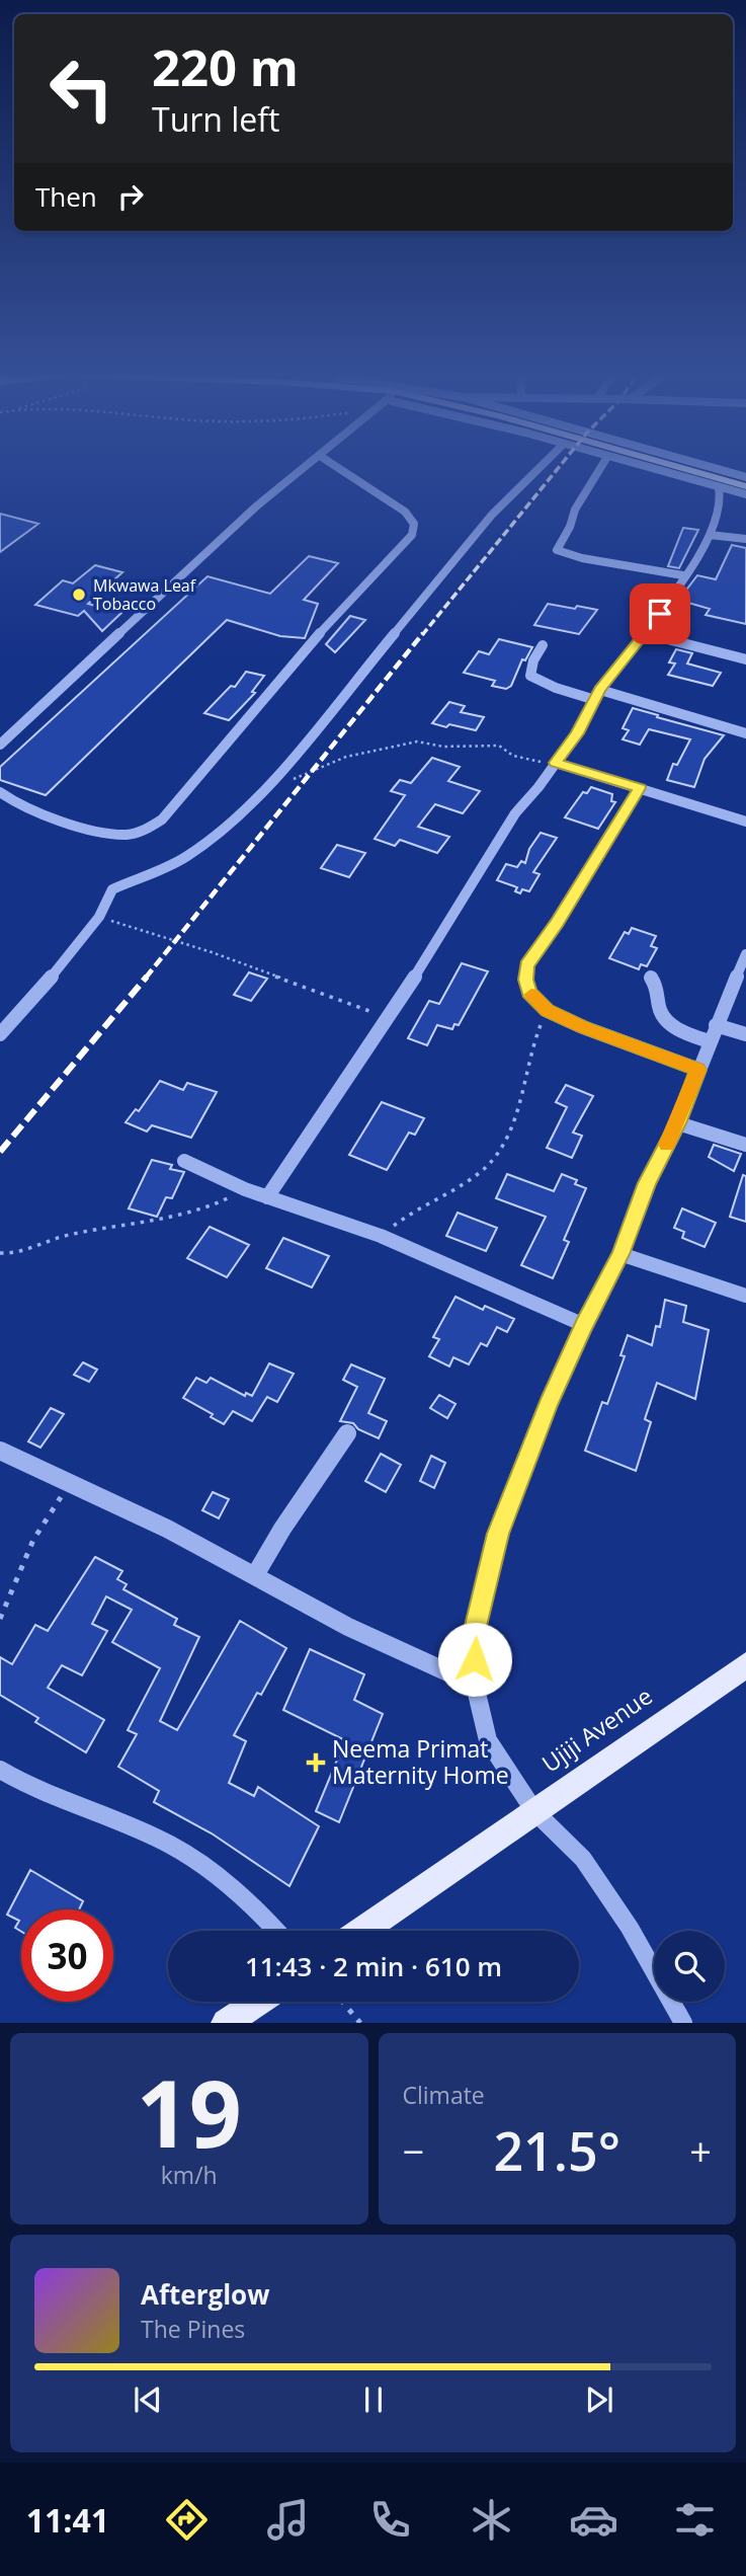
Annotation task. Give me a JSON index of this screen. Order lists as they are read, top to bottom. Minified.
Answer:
{"streets":{"main road":["Ujiji Avenue"]},"places":{"other":["Mkwawa Leaf Tobacco"],"health":["Neema Primat Maternity Home"]},"page":{"turn":["220 m","Turn left"],"then":"Then","limit":"30","trip":"11:43 · 2 min · 610 m","tile":[["19","km/h"],"Climate"],"heat":["−","21.5°","+"],"song":["Afterglow","The Pines"],"tabs":"11:41"}}
